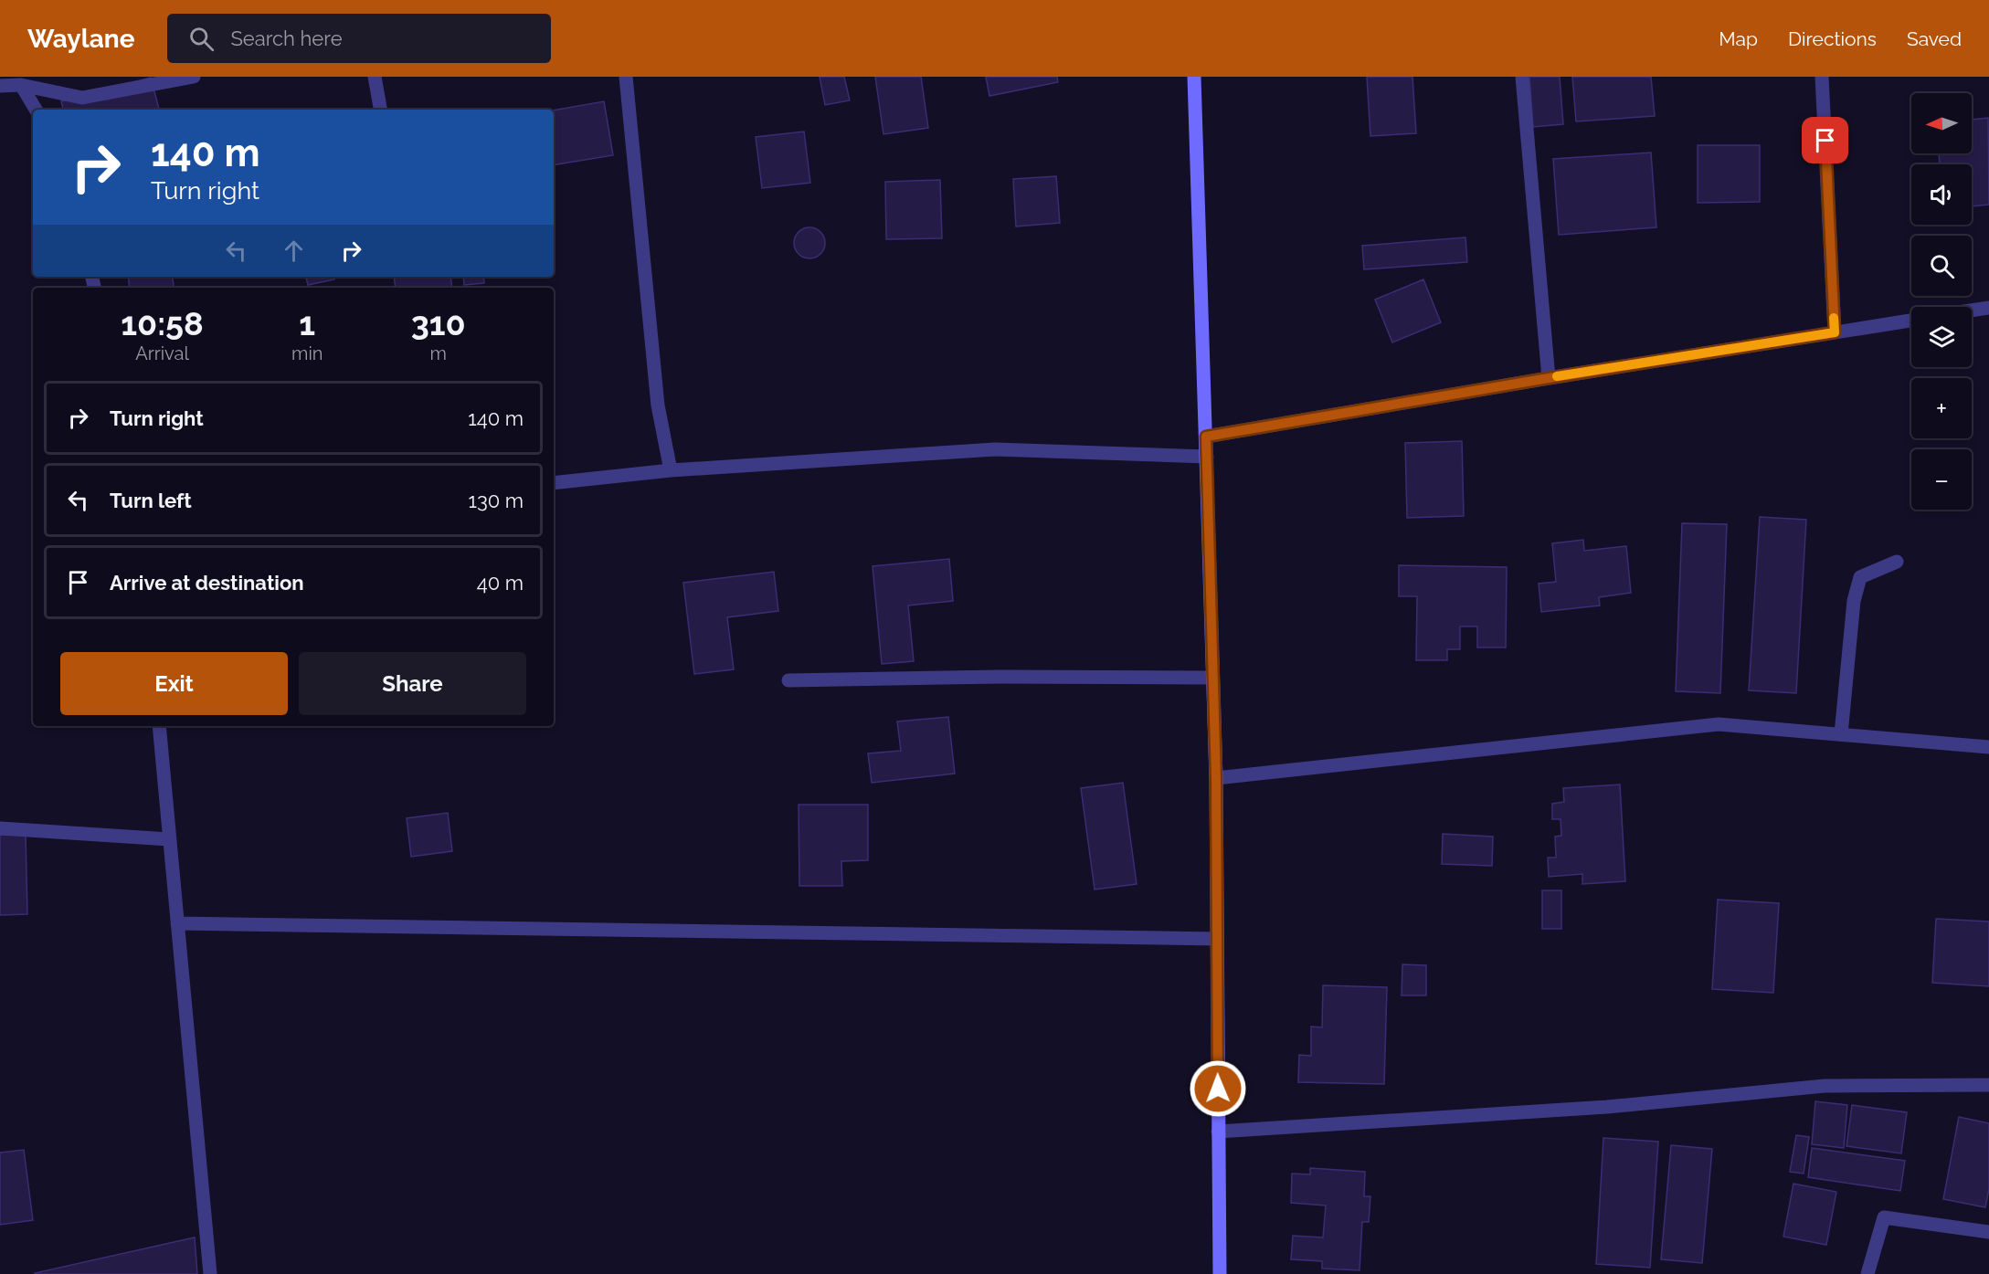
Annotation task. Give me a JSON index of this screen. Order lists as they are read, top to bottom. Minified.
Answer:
{"north":"left","page":{"header":"Waylane","search":"Search here","nav":["Map","Directions","Saved"],"map_buttons":["+","−"],"turn":["140 m","Turn right"],"eta":["10:58","Arrival","1","min","310","m"],"list":[{"name":"Turn right","value":"140 m"},{"name":"Turn left","value":"130 m"},{"name":"Arrive at destination","value":"40 m"}],"buttons":["Exit","Share"]}}
